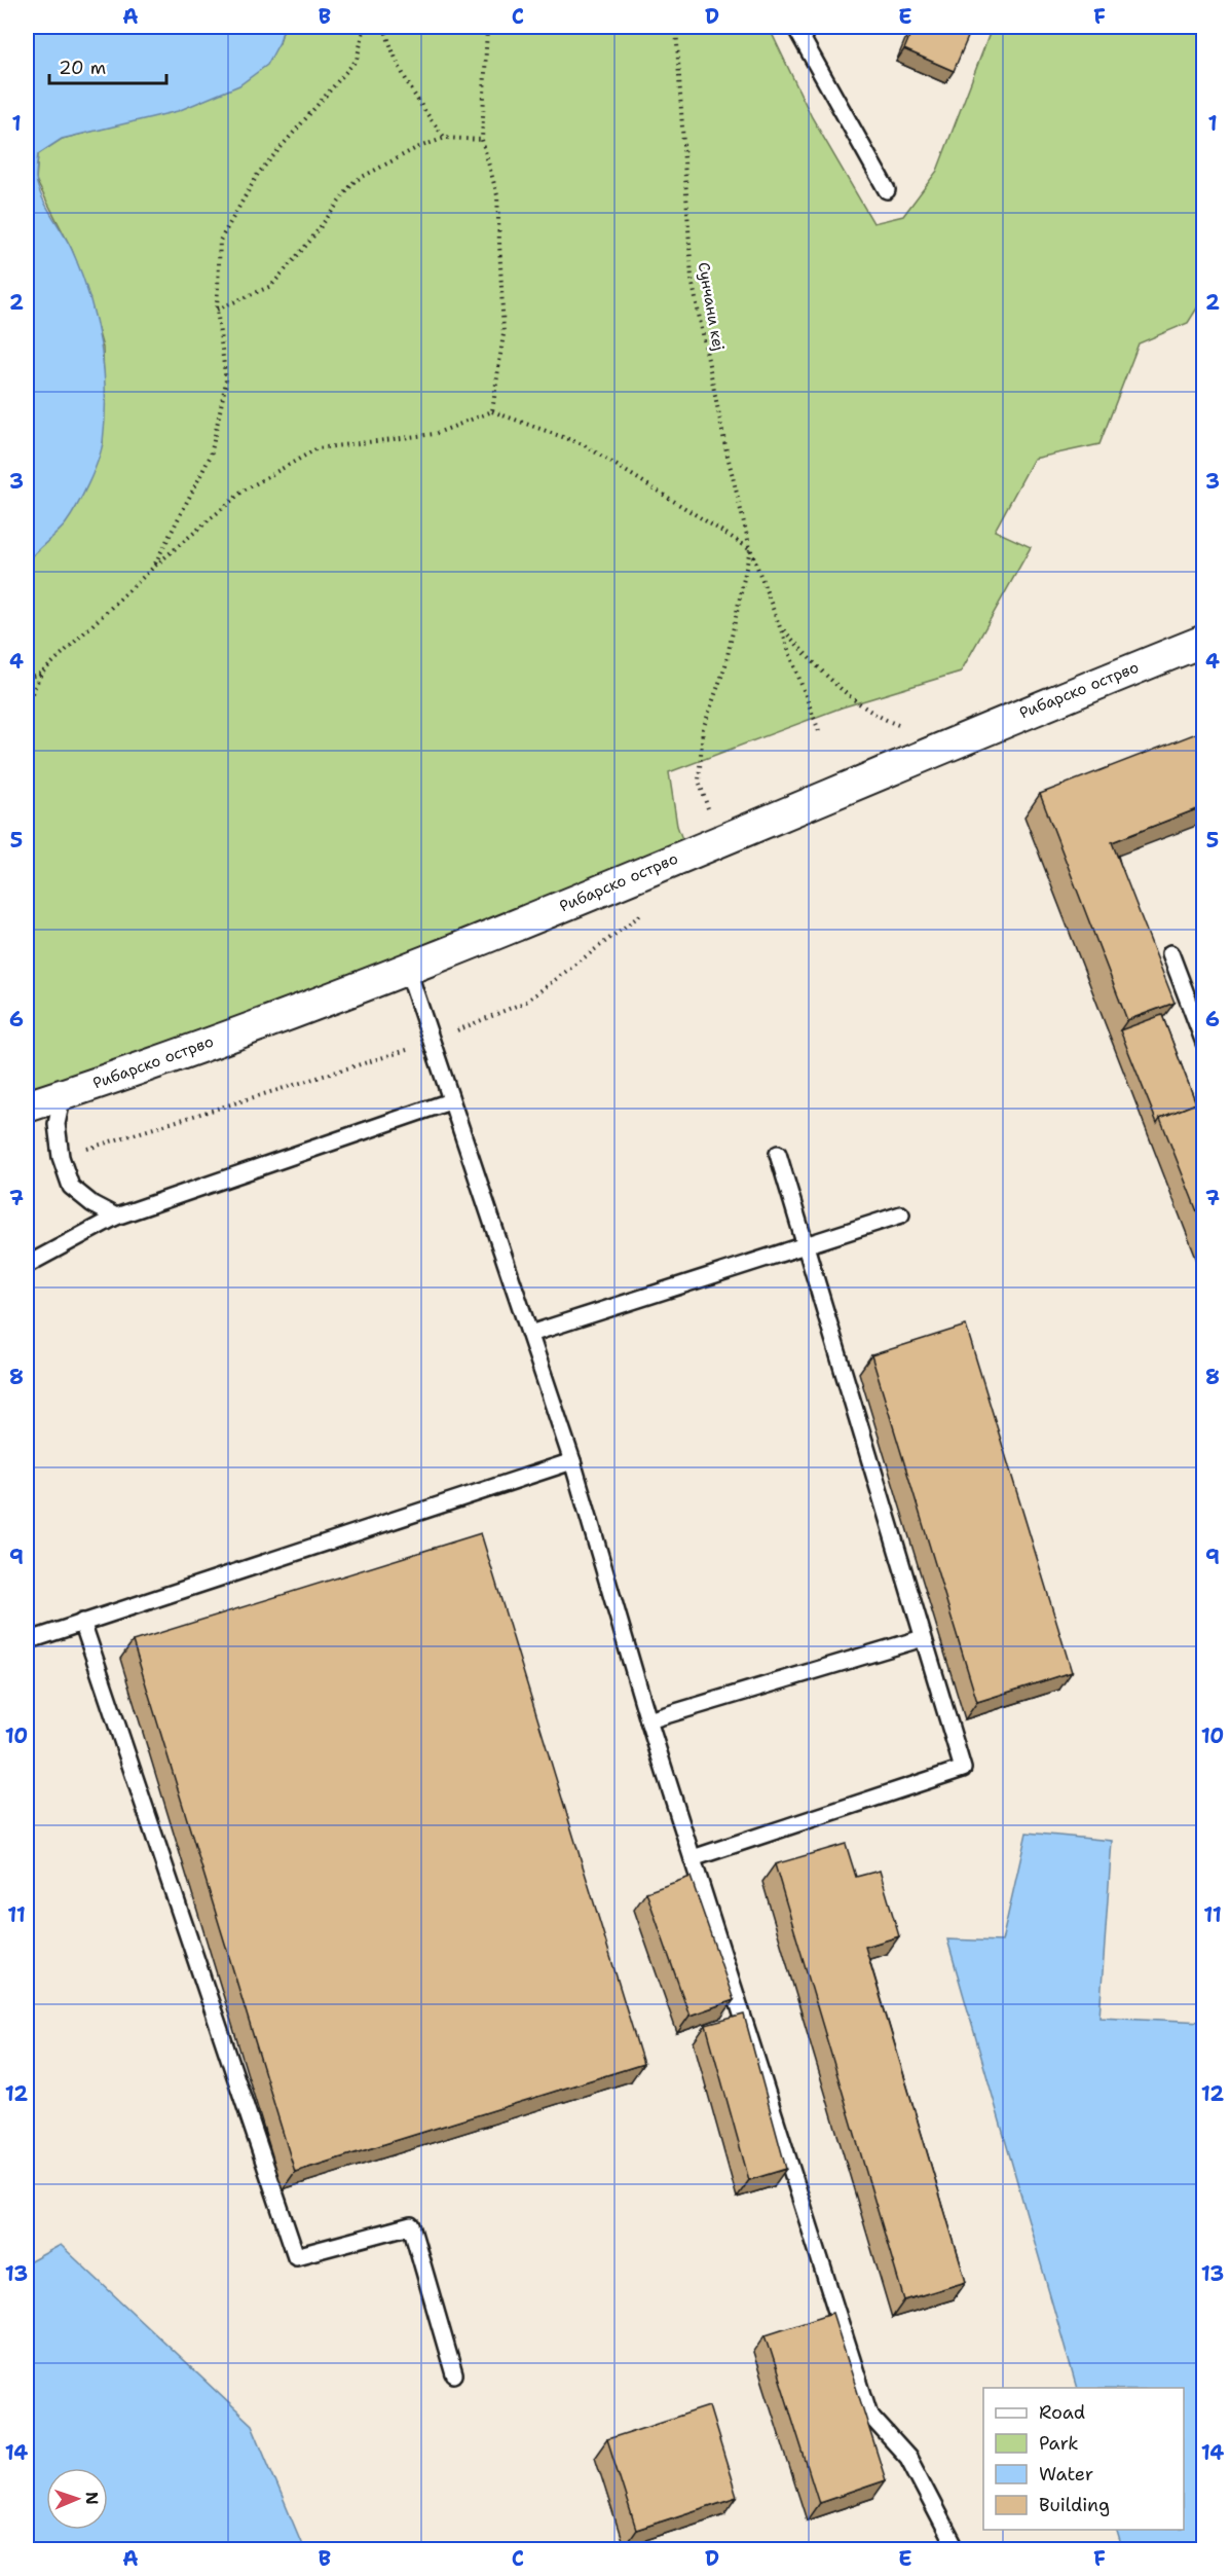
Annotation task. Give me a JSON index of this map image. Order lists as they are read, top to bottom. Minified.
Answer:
{"streets":{"street":["Рибарско острво"],"path":["Сунчани кеј"]},"legend":["Road","Park","Water","Building"],"scale_bar":"20 m","north":"right","grid":{"columns":["A","B","C","D","E","F"],"rows":["1","2","3","4","5","6","7","8","9","10","11","12","13","14"]}}
